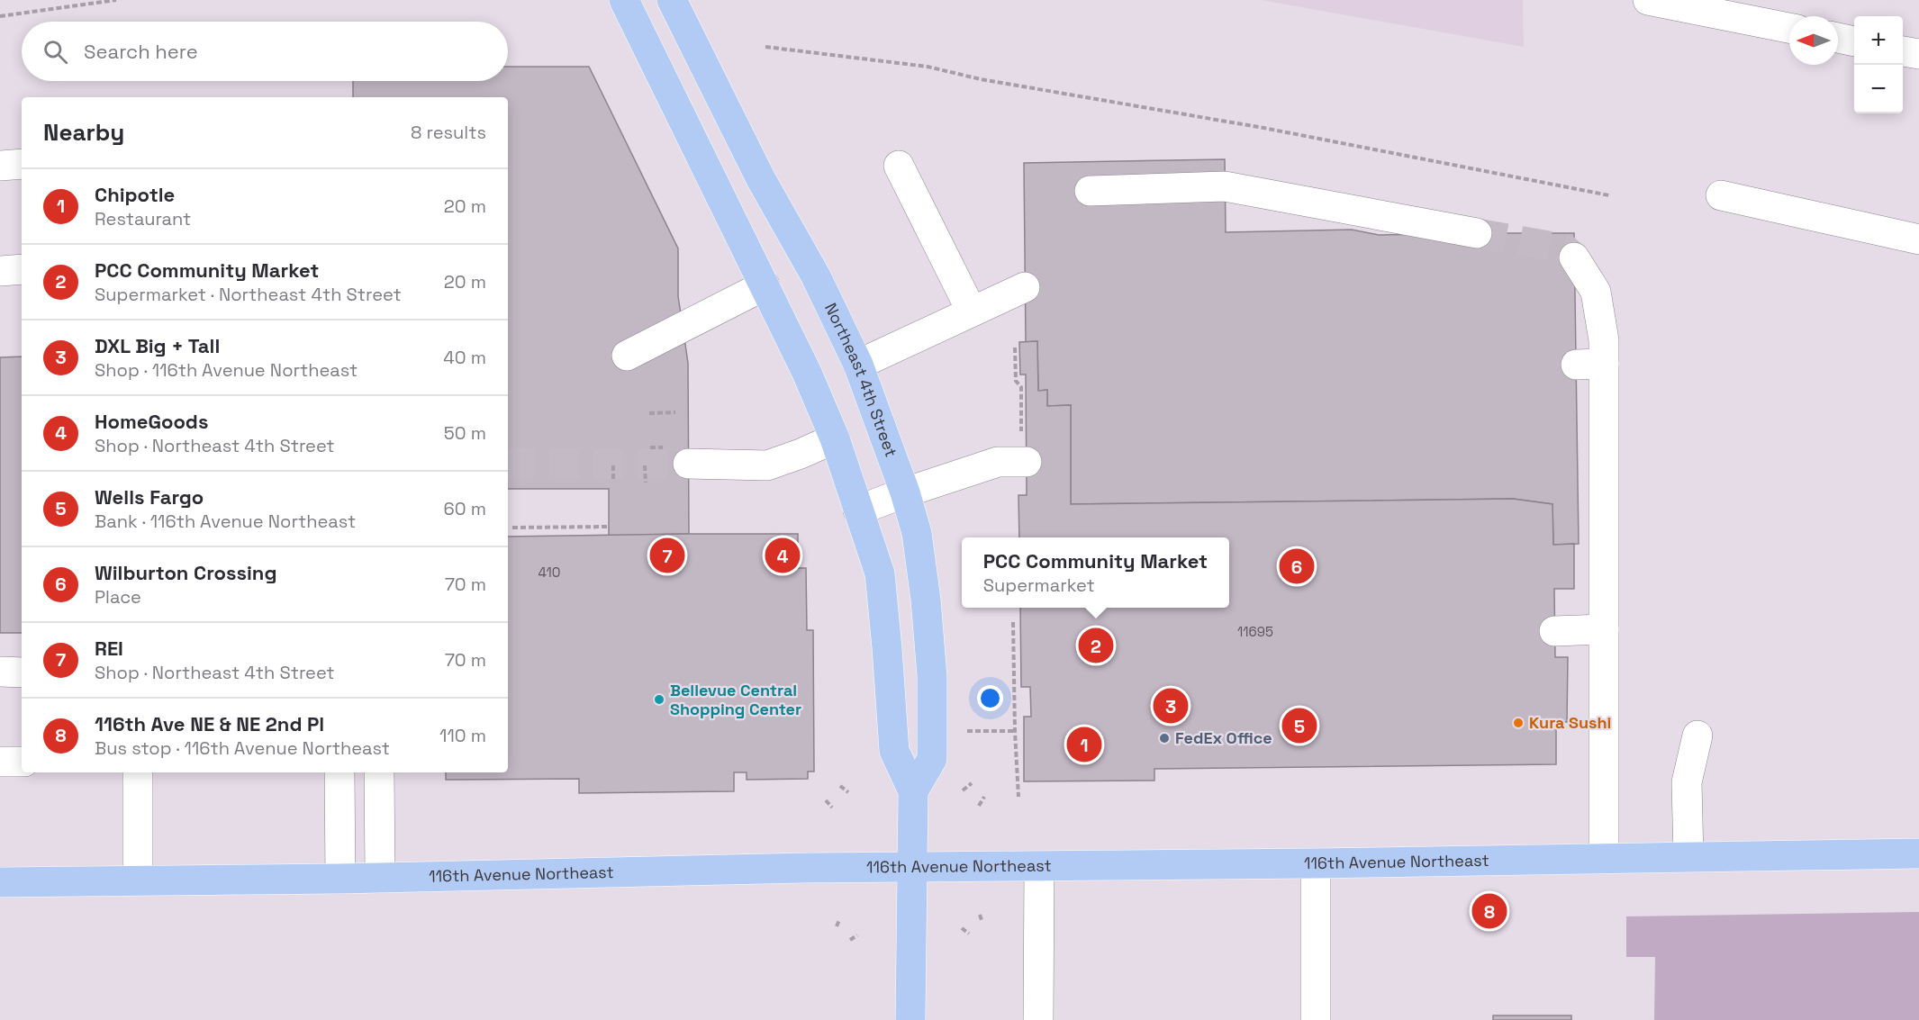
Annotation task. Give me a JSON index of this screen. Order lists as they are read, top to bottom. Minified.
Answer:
{"streets":{"main road":["Northeast 4th Street","116th Avenue Northeast"]},"places":["Bellevue Central Shopping Center","Kura Sushi","FedEx Office"],"house_numbers":["410","11695"],"north":"left","page":{"map_buttons":["+","−"],"search":"Search here","heading":["Nearby","8 results"],"list":[{"mark":"1","name":"Chipotle","note":"Restaurant","value":"20 m"},{"mark":"2","name":"PCC Community Market","note":"Supermarket · Northeast 4th Street","value":"20 m"},{"mark":"3","name":"DXL Big + Tall","note":"Shop · 116th Avenue Northeast","value":"40 m"},{"mark":"4","name":"HomeGoods","note":"Shop · Northeast 4th Street","value":"50 m"},{"mark":"5","name":"Wells Fargo","note":"Bank · 116th Avenue Northeast","value":"60 m"},{"mark":"6","name":"Wilburton Crossing","note":"Place","value":"70 m"},{"mark":"7","name":"REI","note":"Shop · Northeast 4th Street","value":"70 m"},{"mark":"8","name":"116th Ave NE & NE 2nd Pl","note":"Bus stop · 116th Avenue Northeast","value":"110 m"}],"pins":["4","7","6","2","3","5","1","8"],"popup":["PCC Community Market","Supermarket"]}}
